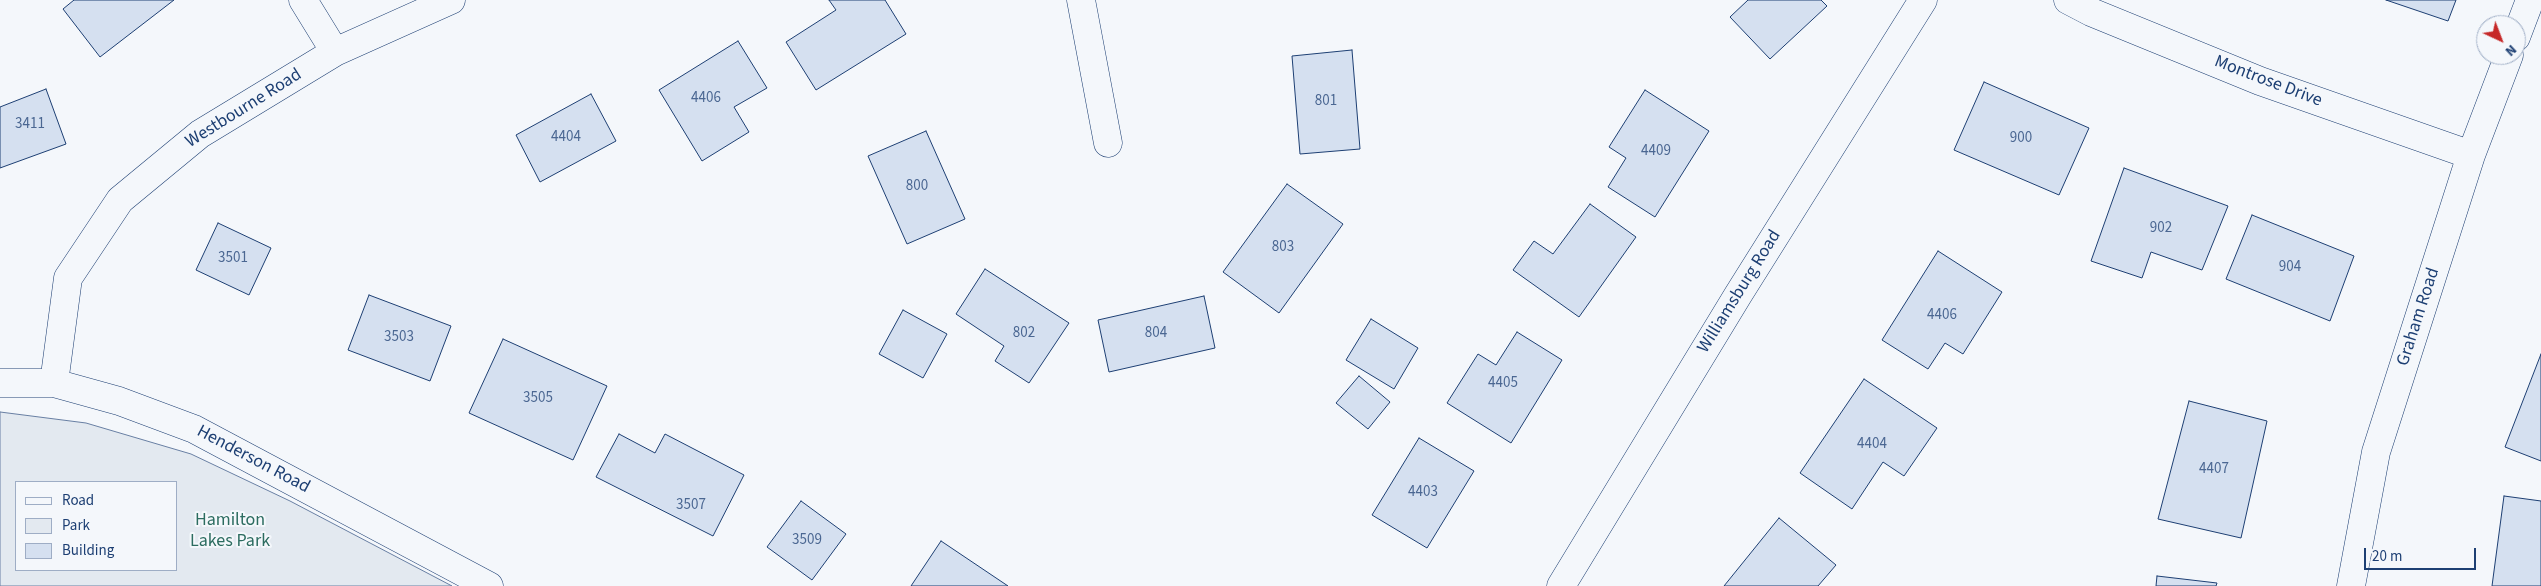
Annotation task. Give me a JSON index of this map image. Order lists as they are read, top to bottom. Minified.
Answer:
{"streets":{"street":["Montrose Drive","Westbourne Road","Williamsburg Road","Graham Road","Henderson Road"]},"crossings":[["Montrose Drive","Graham Road"],["Westbourne Road","Henderson Road"]],"parks":["Hamilton Lakes Park"],"house_numbers":["4406","801","3411","4404","900","4409","800","902","803","3501","904","4406","802","804","3503","4405","3505","4404","4407","4403","3507","3509"],"legend":["Road","Park","Building"],"scale_bar":"20 m","north":"bottom right"}
